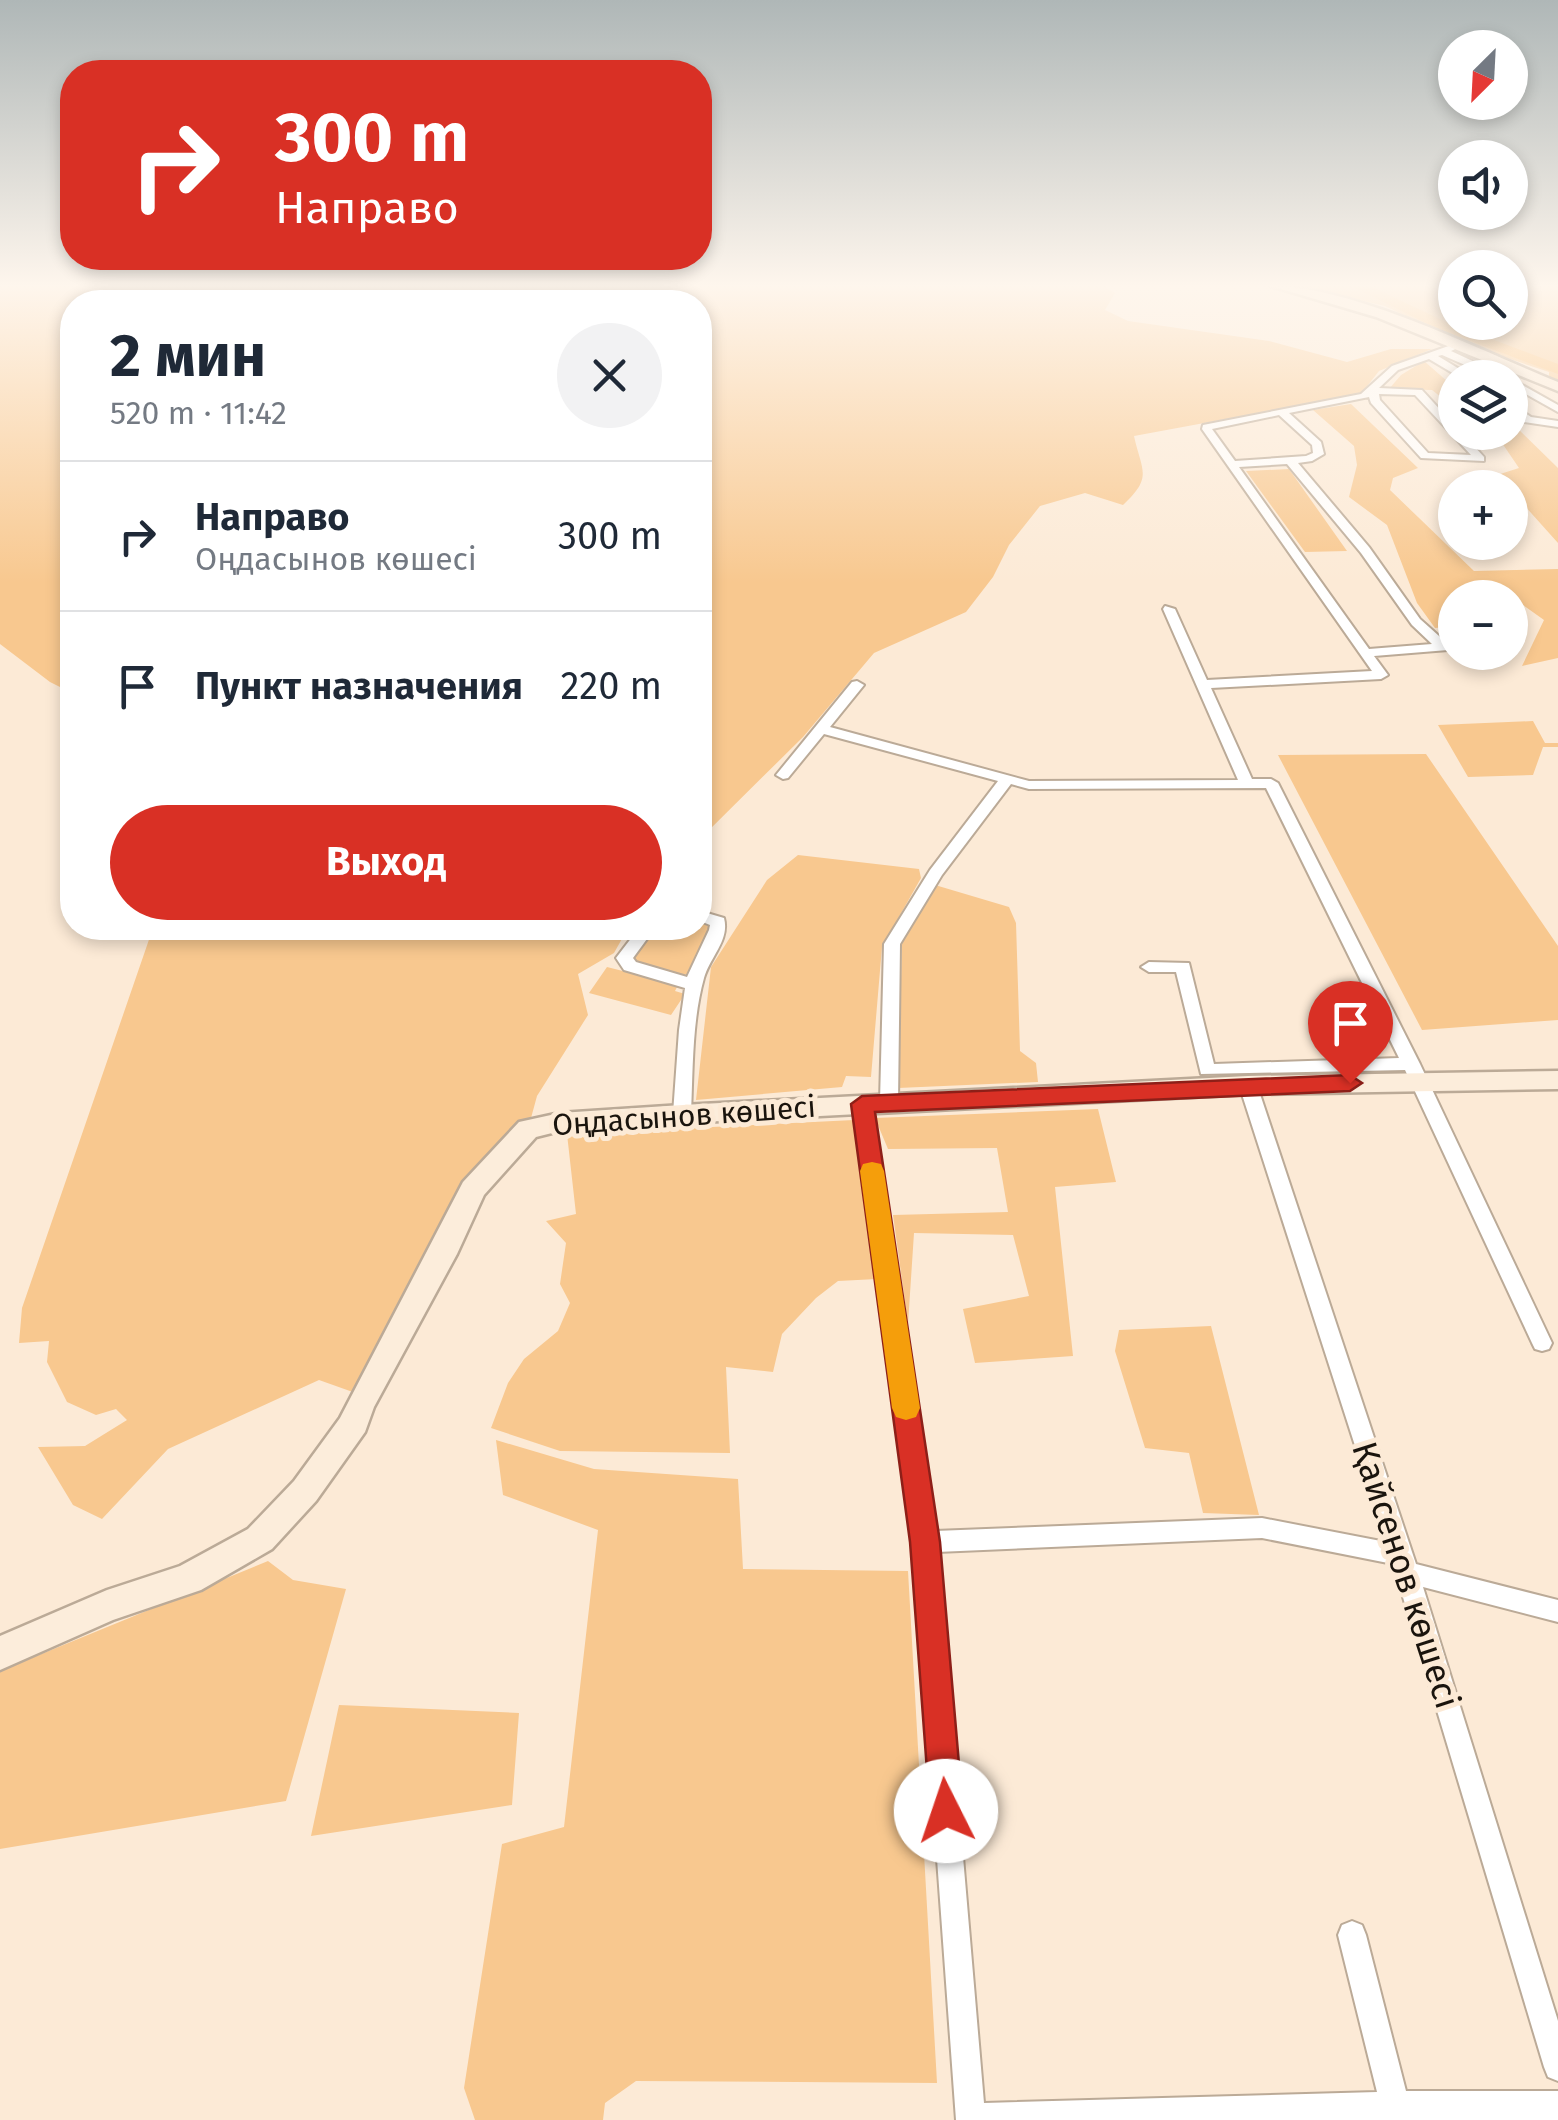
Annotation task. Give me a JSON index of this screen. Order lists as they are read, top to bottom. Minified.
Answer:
{"streets":{"street":["Оңдасынов көшесі","Қайсенов көшесі"]},"crossings":[["Оңдасынов көшесі","Қайсенов көшесі"]],"north":"bottom left","page":{"map_buttons":["+","−"],"turn":["300 m","Направо"],"heading":["2 мин","520 m · 11:42"],"list":[{"name":"Направо","note":"Оңдасынов көшесі","value":"300 m"},{"name":"Пункт назначения","value":"220 m"}],"buttons":"Выход"}}
